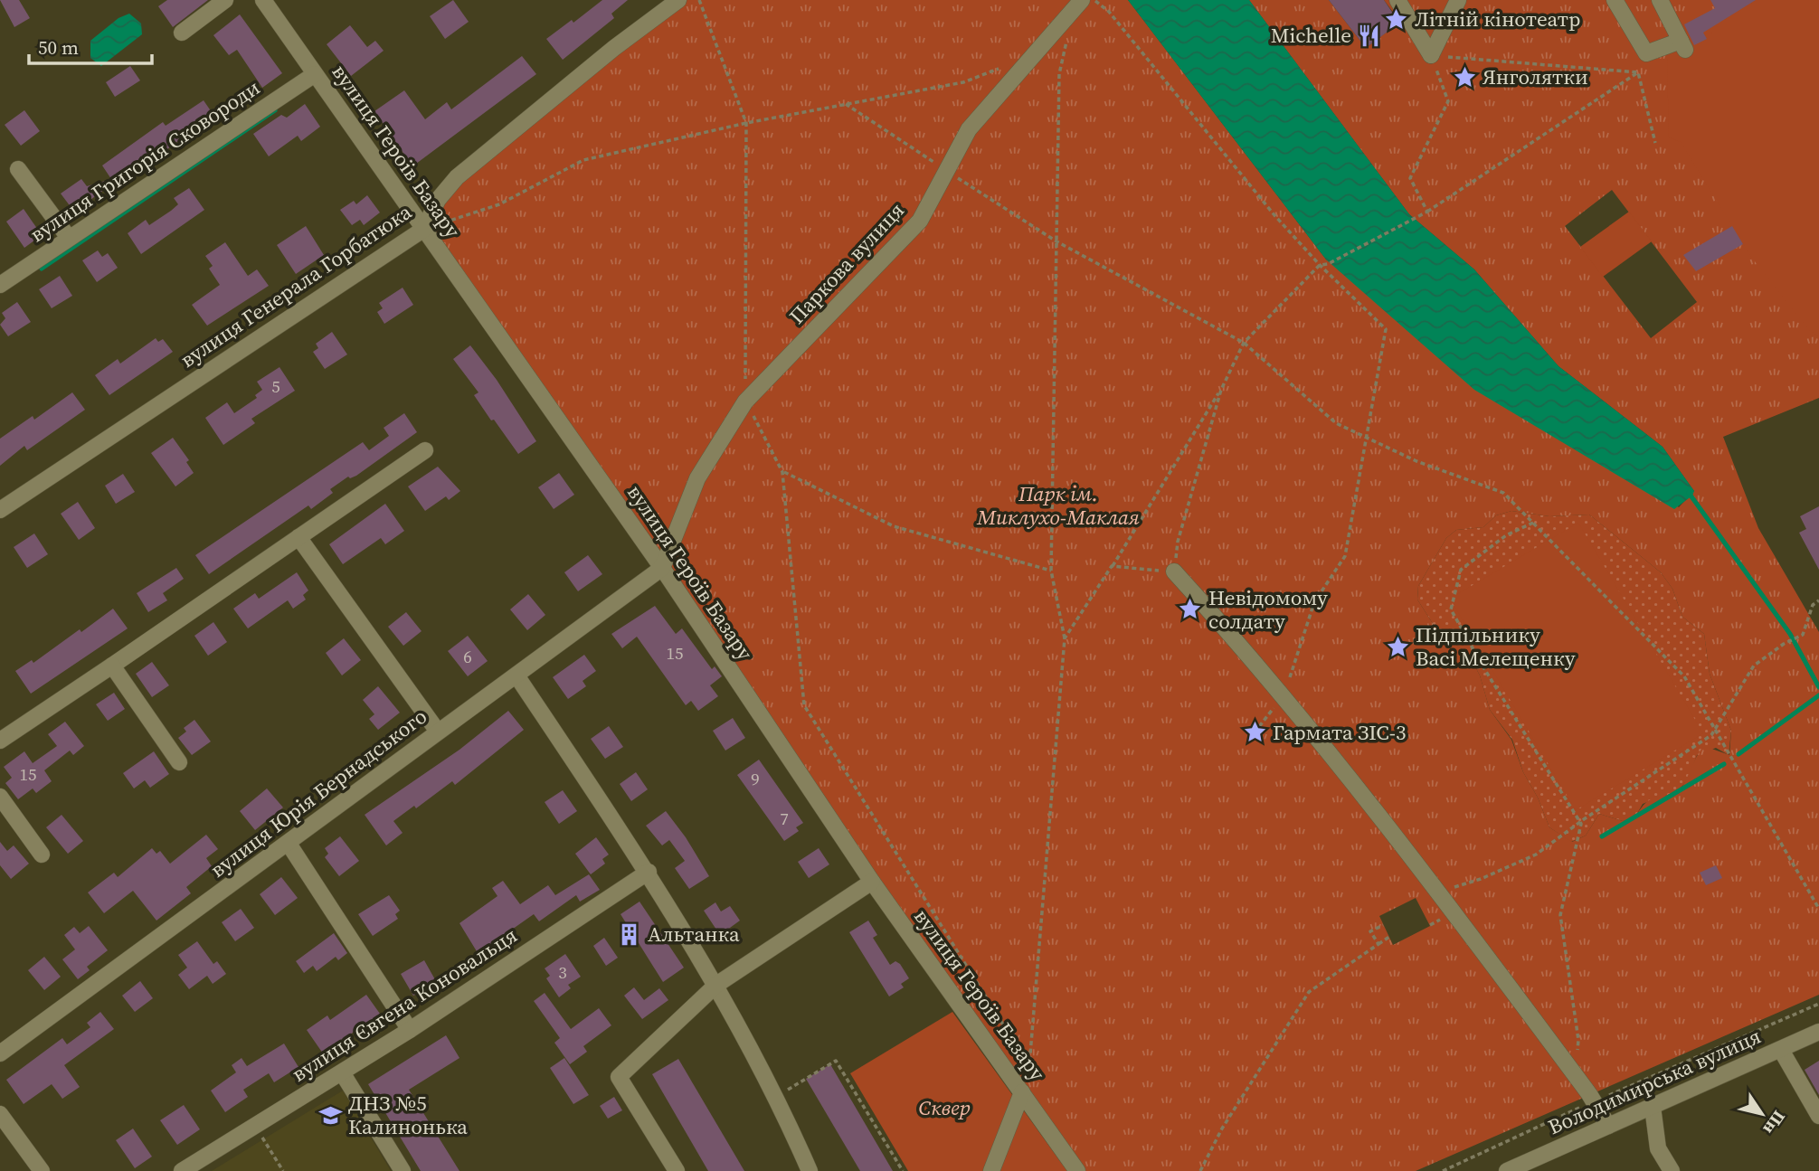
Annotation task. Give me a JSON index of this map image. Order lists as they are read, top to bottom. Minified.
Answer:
{"streets":{"street":["вулиця Героїв Базару","вулиця Григорія Сковороди","Паркова вулиця","вулиця Генерала Горбатюка","вулиця Юрія Бернадського","вулиця Євгена Коновальця","Володимирська вулиця"]},"crossings":[["вулиця Героїв Базару","вулиця Григорія Сковороди"],["вулиця Героїв Базару","Паркова вулиця"],["вулиця Героїв Базару","вулиця Генерала Горбатюка"],["вулиця Героїв Базару","вулиця Юрія Бернадського"],["Паркова вулиця","вулиця Юрія Бернадського"]],"parks":["Парк ім. Миклухо-Маклая","Сквер"],"places":{"place":["Літній кінотеатр","Янголятки","Невідомому солдату","Підпільнику Васі Мелещенку","Гармата ЗІС-3"],"restaurant":["Michelle"],"building":["Альтанка"],"school or university":["ДНЗ №5 Калинонька"]},"house_numbers":["5","15","6","15","9","7","3"],"scale_bar":"50 m","north":"bottom right"}
